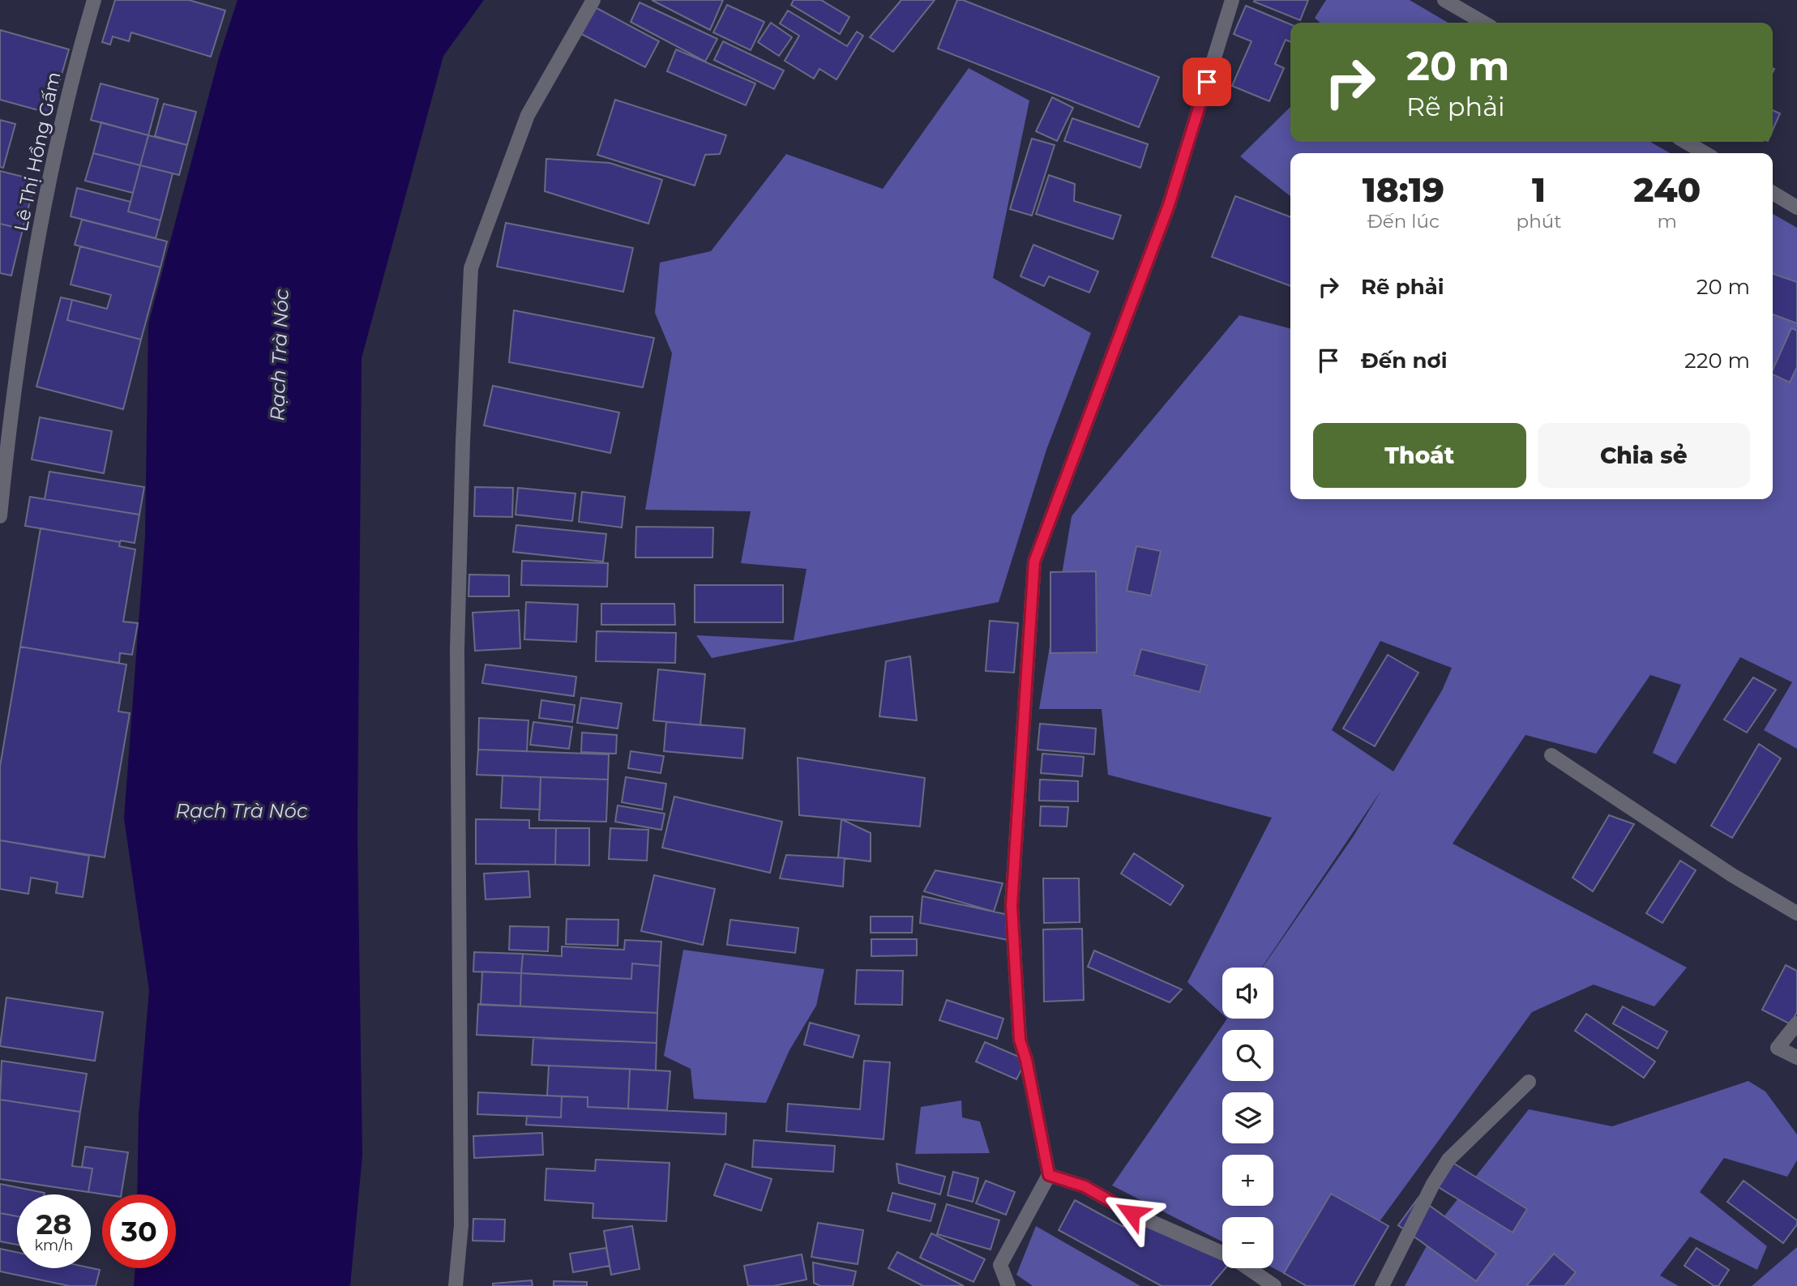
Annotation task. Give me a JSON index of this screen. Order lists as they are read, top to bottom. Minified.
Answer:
{"streets":{"street":["Lê Thị Hồng Gấm"]},"water":["Rạch Trà Nóc"],"page":{"turn":["20 m","Rẽ phải"],"eta":["18:19","Đến lúc","1","phút","240","m"],"list":[{"name":"Rẽ phải","value":"20 m"},{"name":"Đến nơi","value":"220 m"}],"buttons":["Thoát","Chia sẻ"],"map_buttons":["+","−"],"speed":"28 km/h","limit":"30"}}
